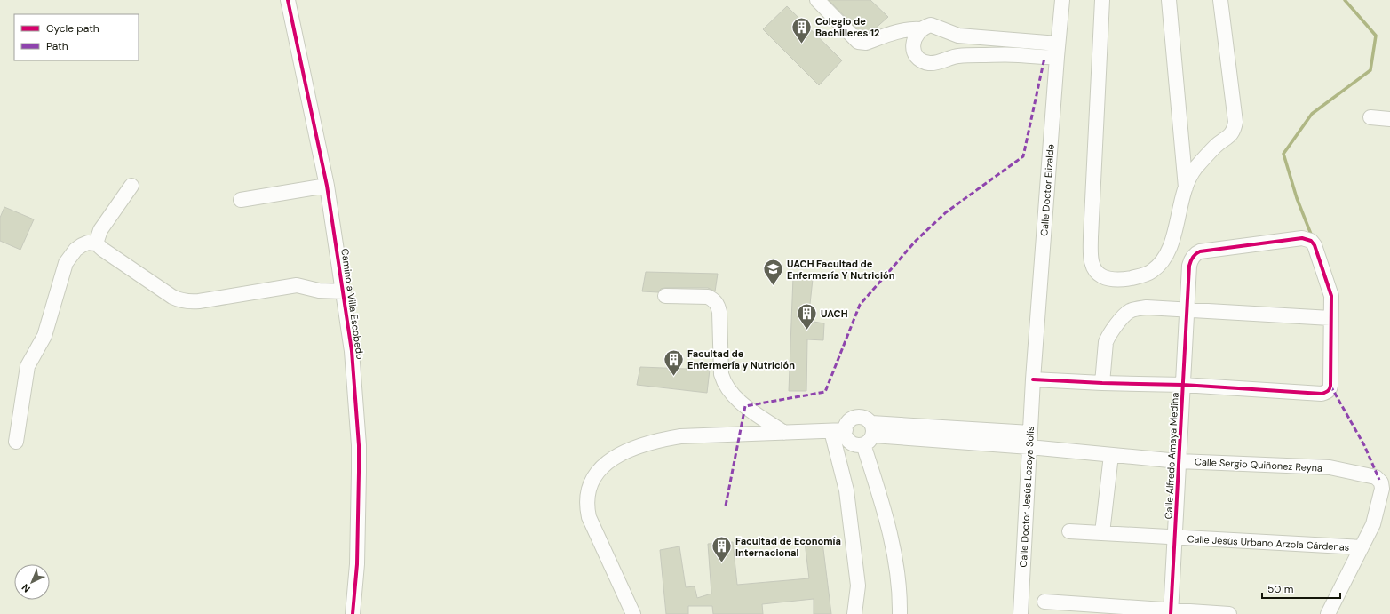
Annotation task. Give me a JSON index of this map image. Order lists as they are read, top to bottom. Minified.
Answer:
{"streets":{"street":["Calle Doctor Elizalde","Camino a Villa Escobedo","Calle Alfredo Amaya Medina","Calle Sergio Quiñonez Reyna","Calle Doctor Jesús Lozoya Solís","Calle Jesús Urbano Arzola Cárdenas"]},"crossings":[["Calle Doctor Elizalde","Calle Doctor Jesús Lozoya Solís"],["Calle Alfredo Amaya Medina","Calle Sergio Quiñonez Reyna"],["Calle Alfredo Amaya Medina","Calle Jesús Urbano Arzola Cárdenas"],["Calle Sergio Quiñonez Reyna","Calle Doctor Jesús Lozoya Solís"],["Calle Sergio Quiñonez Reyna","Calle Jesús Urbano Arzola Cárdenas"]],"places":{"building":["Colegio de Bachilleres 12","UACH","Facultad de Enfermería y Nutrición","Facultad de Economía Internacional"],"school or university":["UACH Facultad de Enfermería Y Nutrición"]},"legend":["Cycle path","Path"],"scale_bar":"50 m","north":"bottom left"}
